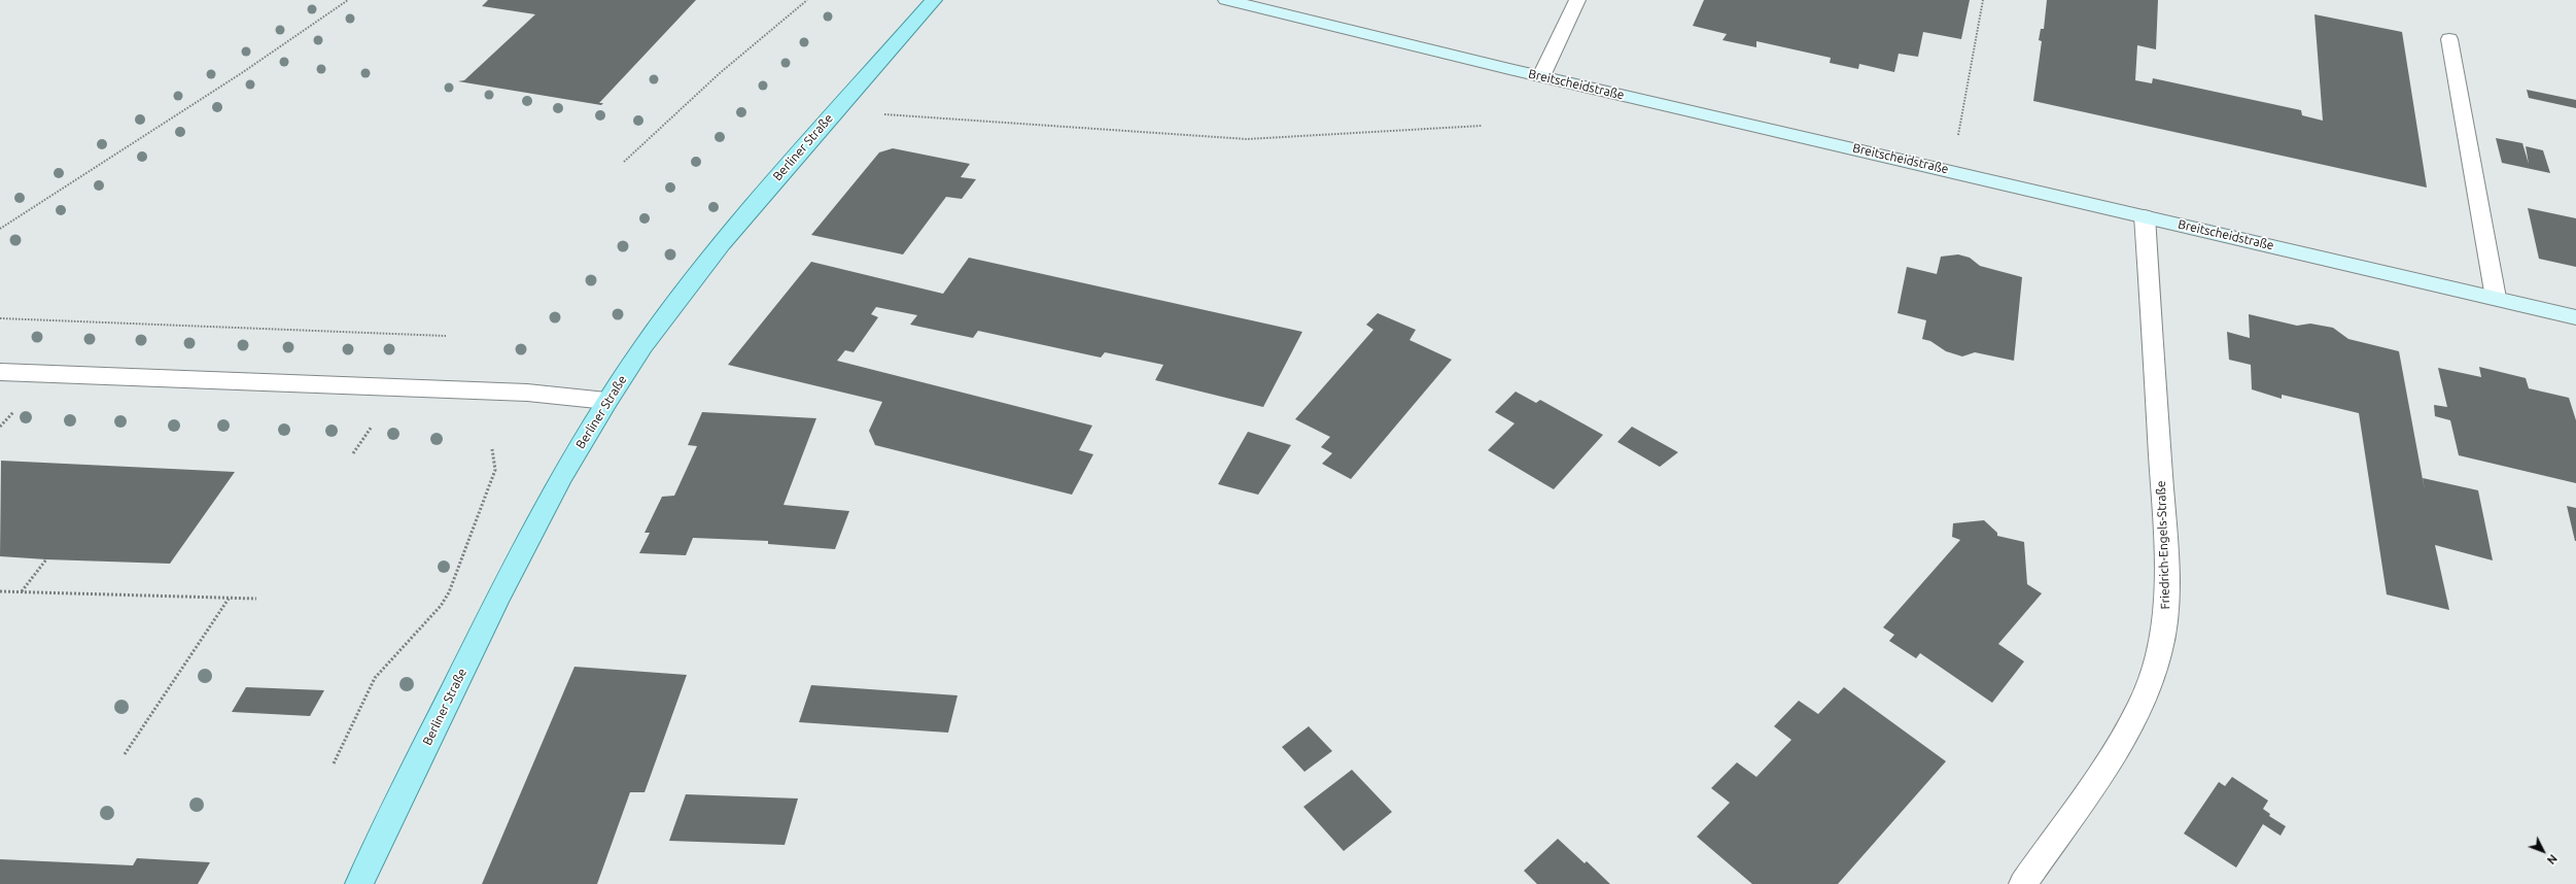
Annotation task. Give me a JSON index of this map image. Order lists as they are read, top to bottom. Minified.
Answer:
{"streets":{"main road":["Berliner Straße"],"street":["Breitscheidstraße","Friedrich-Engels-Straße"]},"crossings":[["Breitscheidstraße","Friedrich-Engels-Straße"]],"north":"bottom right"}
